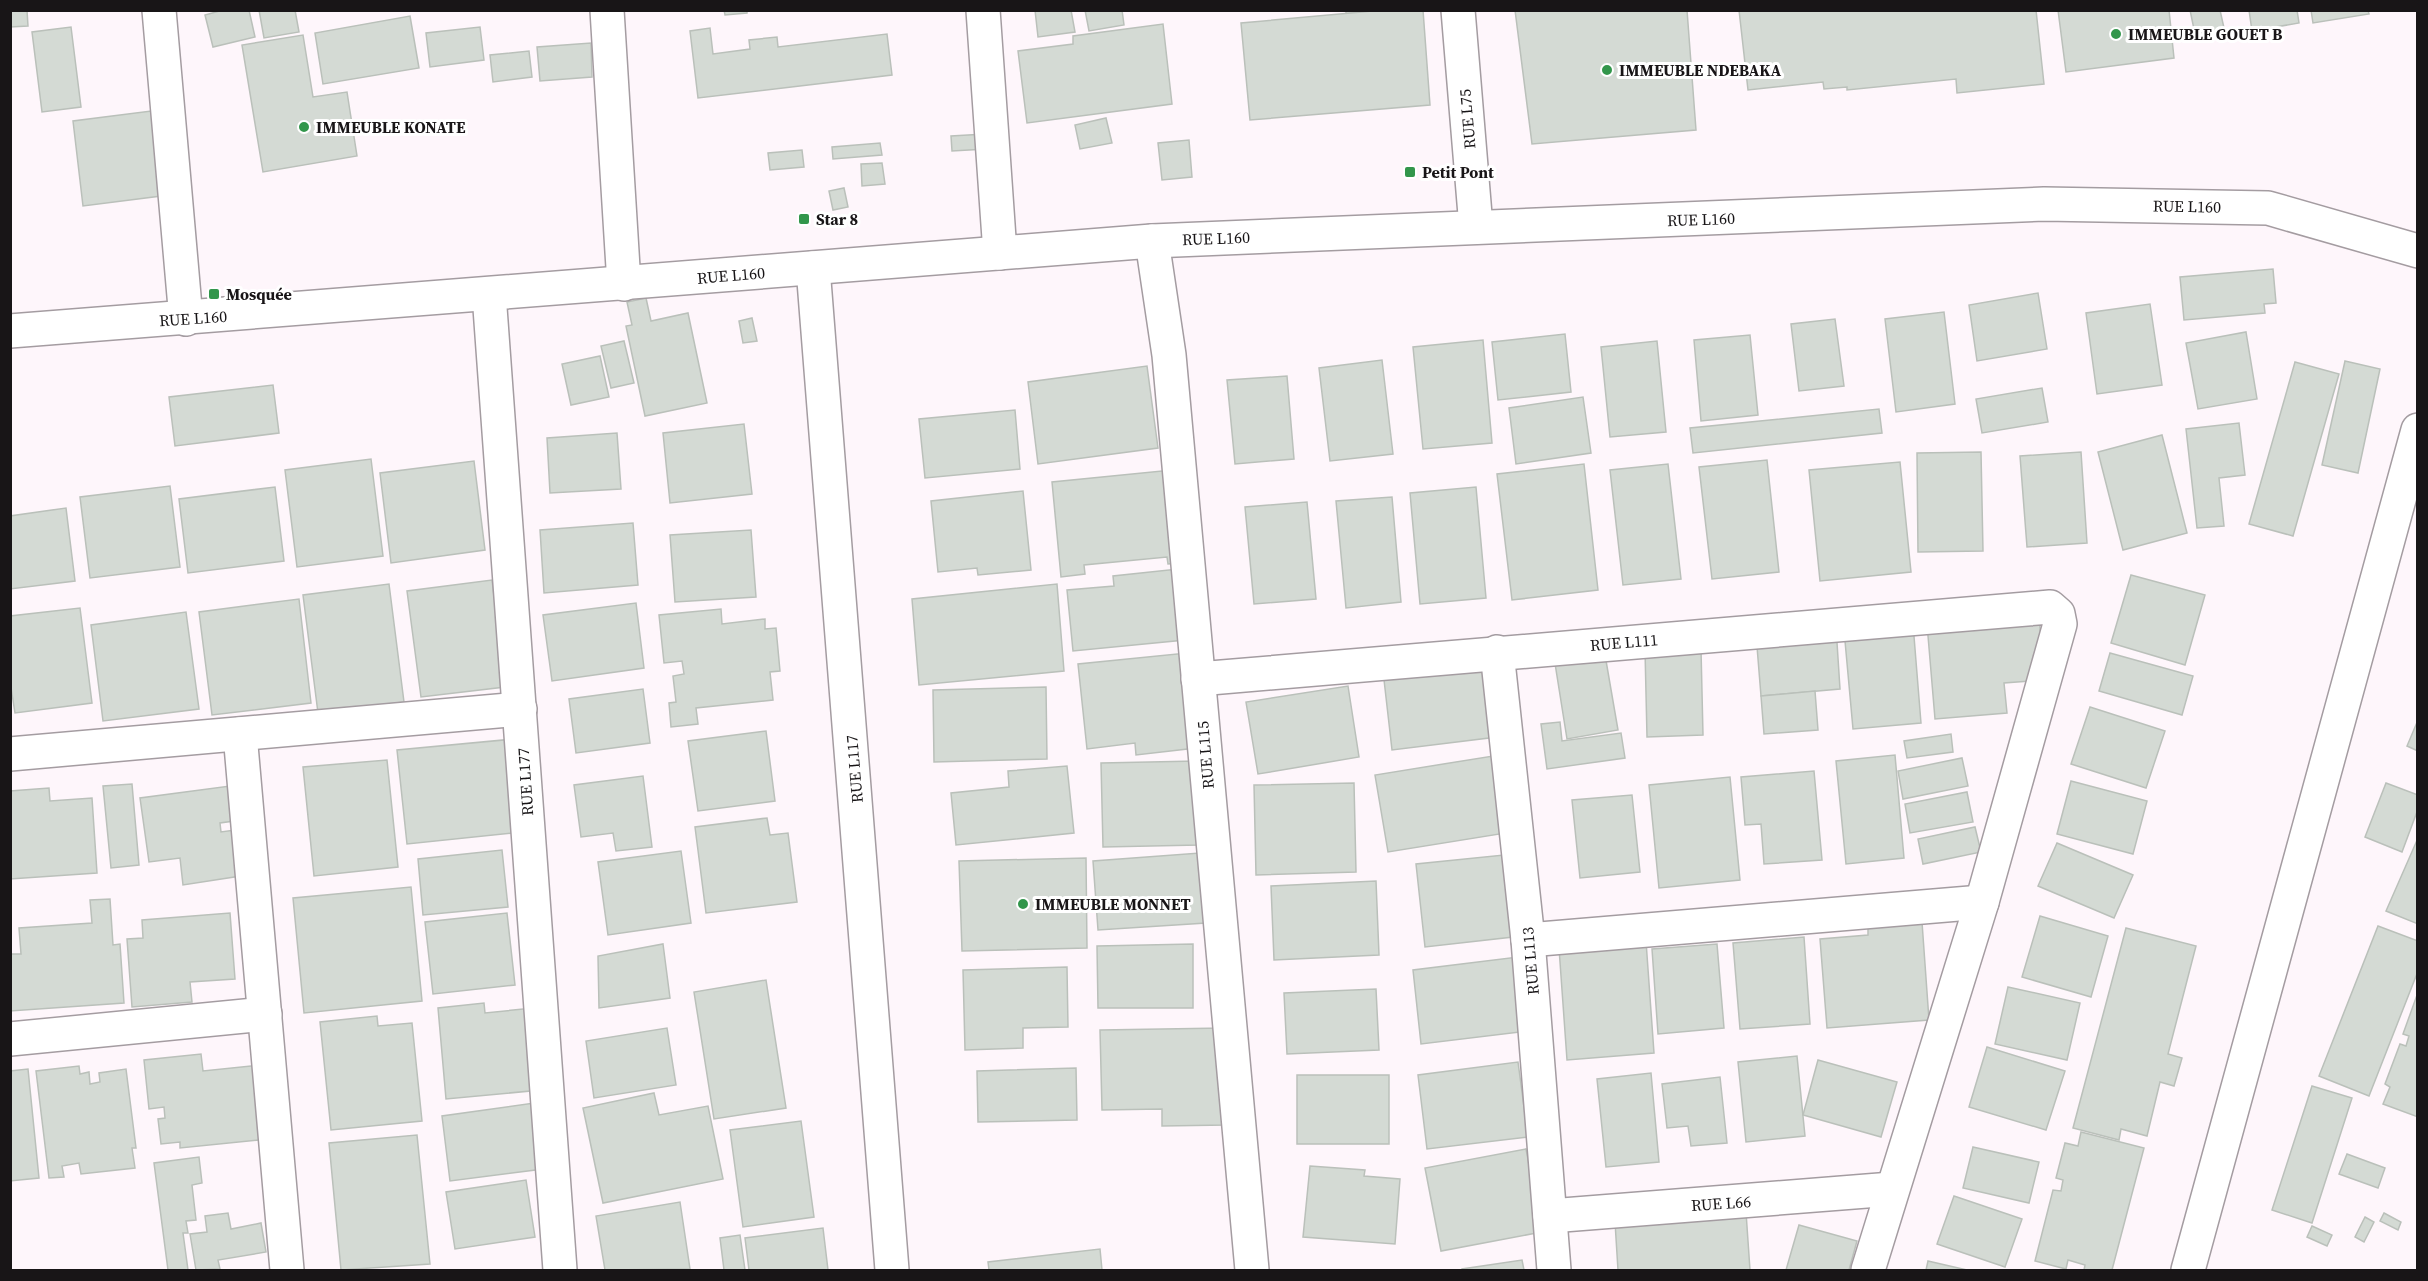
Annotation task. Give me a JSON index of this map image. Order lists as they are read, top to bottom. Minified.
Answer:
{"streets":{"street":["RUE L75","RUE L160","RUE L111","RUE L115","RUE L117","RUE L177","RUE L113","RUE L66"]},"crossings":[["RUE L75","RUE L160"],["RUE L160","RUE L115"],["RUE L160","RUE L117"],["RUE L160","RUE L177"],["RUE L111","RUE L115"],["RUE L111","RUE L113"],["RUE L113","RUE L66"]],"places":{"other":["IMMEUBLE GOUET B","IMMEUBLE NDEBAKA","IMMEUBLE KONATE","IMMEUBLE MONNET"],"transit":["Petit Pont","Star 8","Mosquée"]}}
